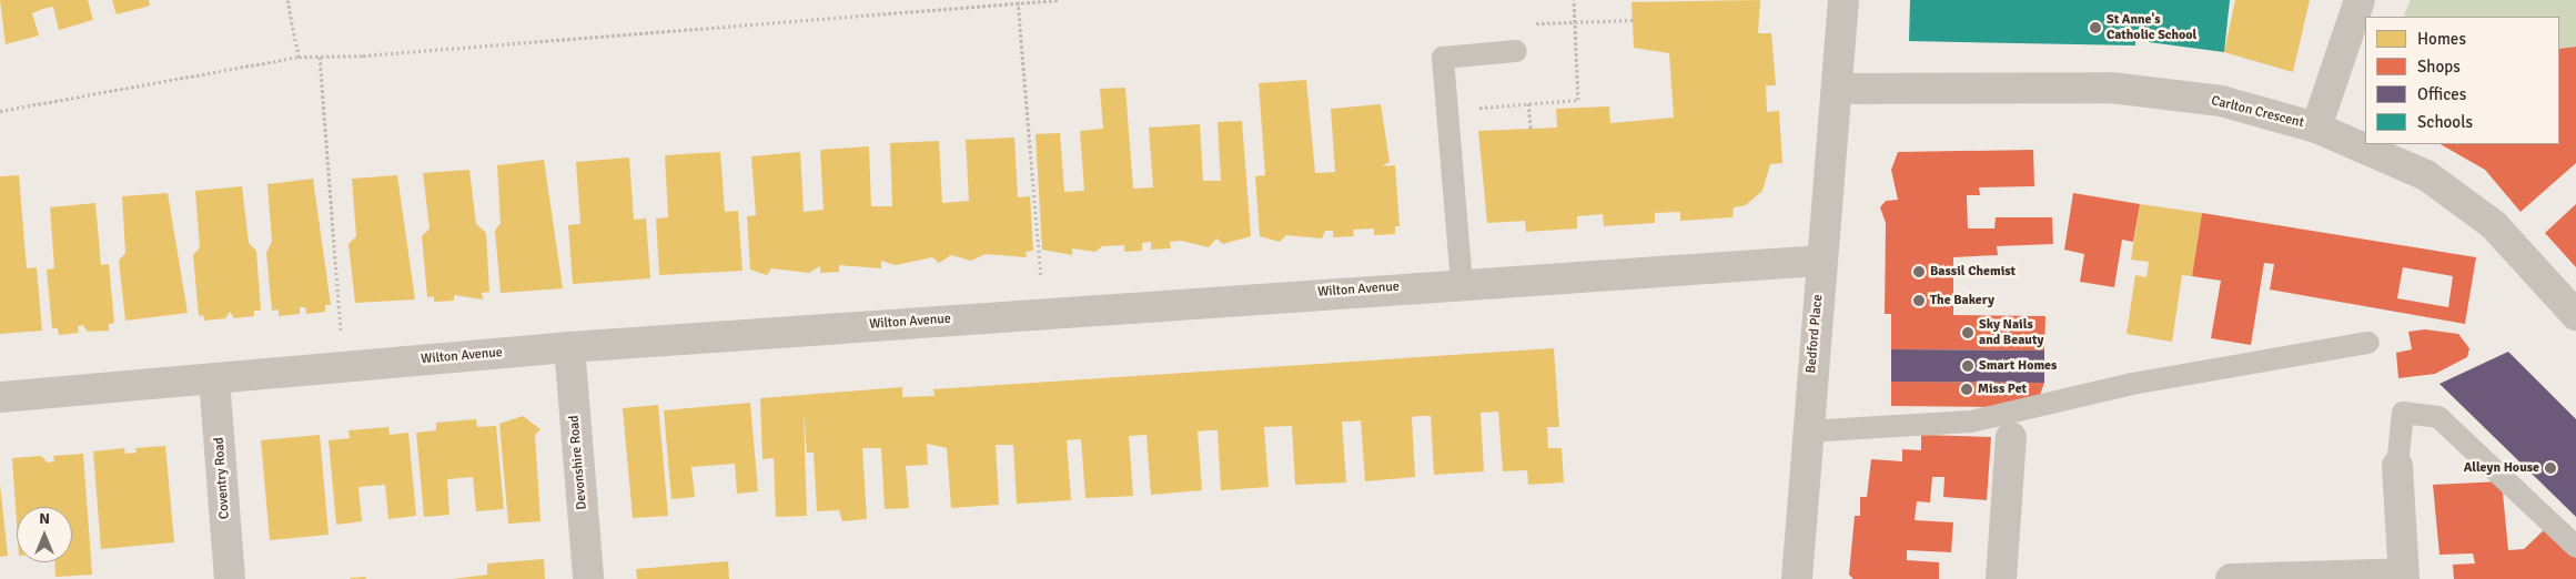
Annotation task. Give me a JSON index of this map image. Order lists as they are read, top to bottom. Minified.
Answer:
{"streets":{"street":["Carlton Crescent","Wilton Avenue","Bedford Place","Devonshire Road","Coventry Road"]},"crossings":[["Carlton Crescent","Bedford Place"],["Wilton Avenue","Bedford Place"],["Wilton Avenue","Devonshire Road"],["Wilton Avenue","Coventry Road"]],"places":["St Anne's Catholic School","Bassil Chemist","The Bakery","Sky Nails and Beauty","Smart Homes","Miss Pet","Alleyn House"],"legend":["Homes","Shops","Offices","Schools"],"north":"top"}
